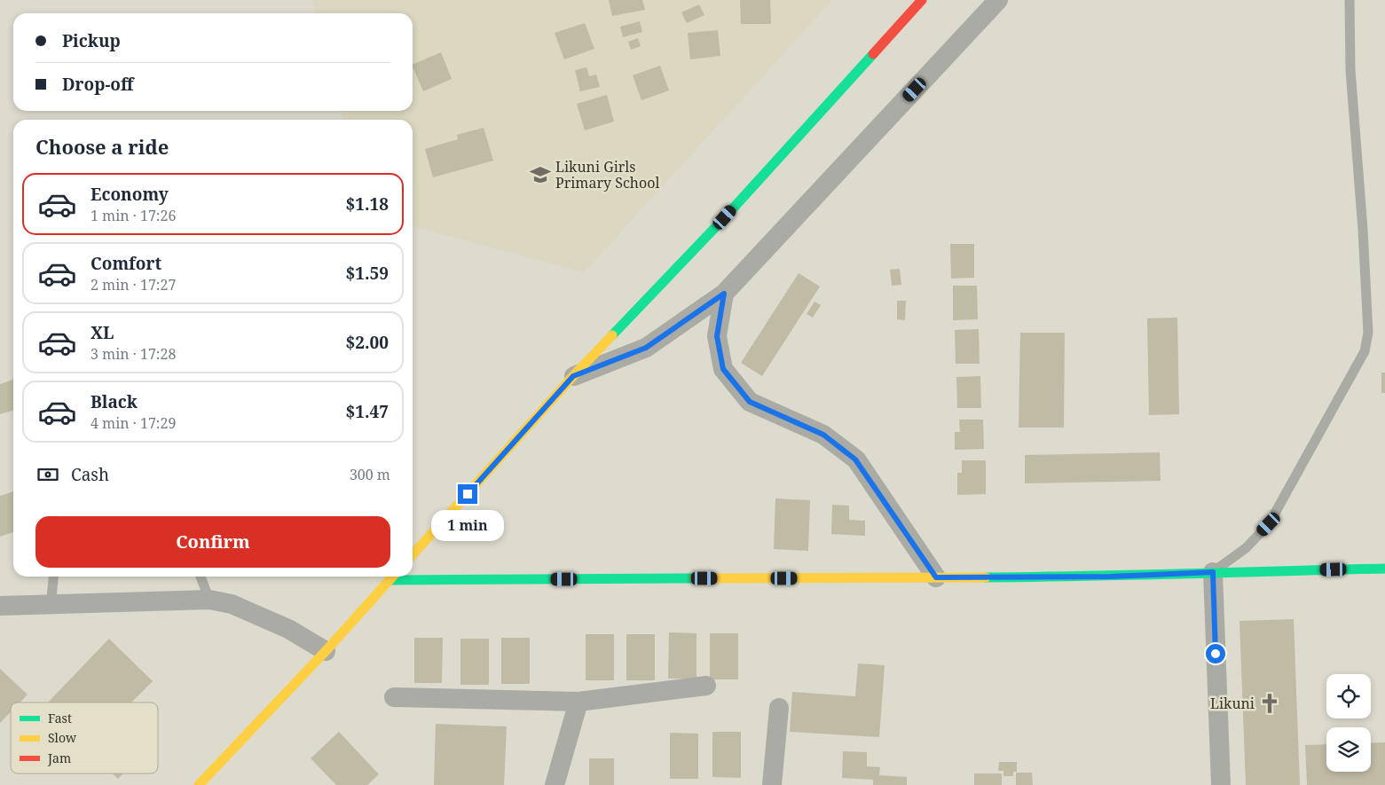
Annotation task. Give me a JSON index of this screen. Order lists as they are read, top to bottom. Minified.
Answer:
{"places":{"school or university":["Likuni Girls Primary School"],"church":["Likuni"]},"legend":["Fast","Slow","Jam"],"page":{"banner":["Pickup","Drop-off"],"heading":"Choose a ride","list":[{"name":"Economy","note":"1 min · 17:26","value":"$1.18"},{"name":"Comfort","note":"2 min · 17:27","value":"$1.59"},{"name":"XL","note":"3 min · 17:28","value":"$2.00"},{"name":"Black","note":"4 min · 17:29","value":"$1.47"}],"pay":["Cash","300 m"],"buttons":"Confirm","bubble":"1 min"}}
